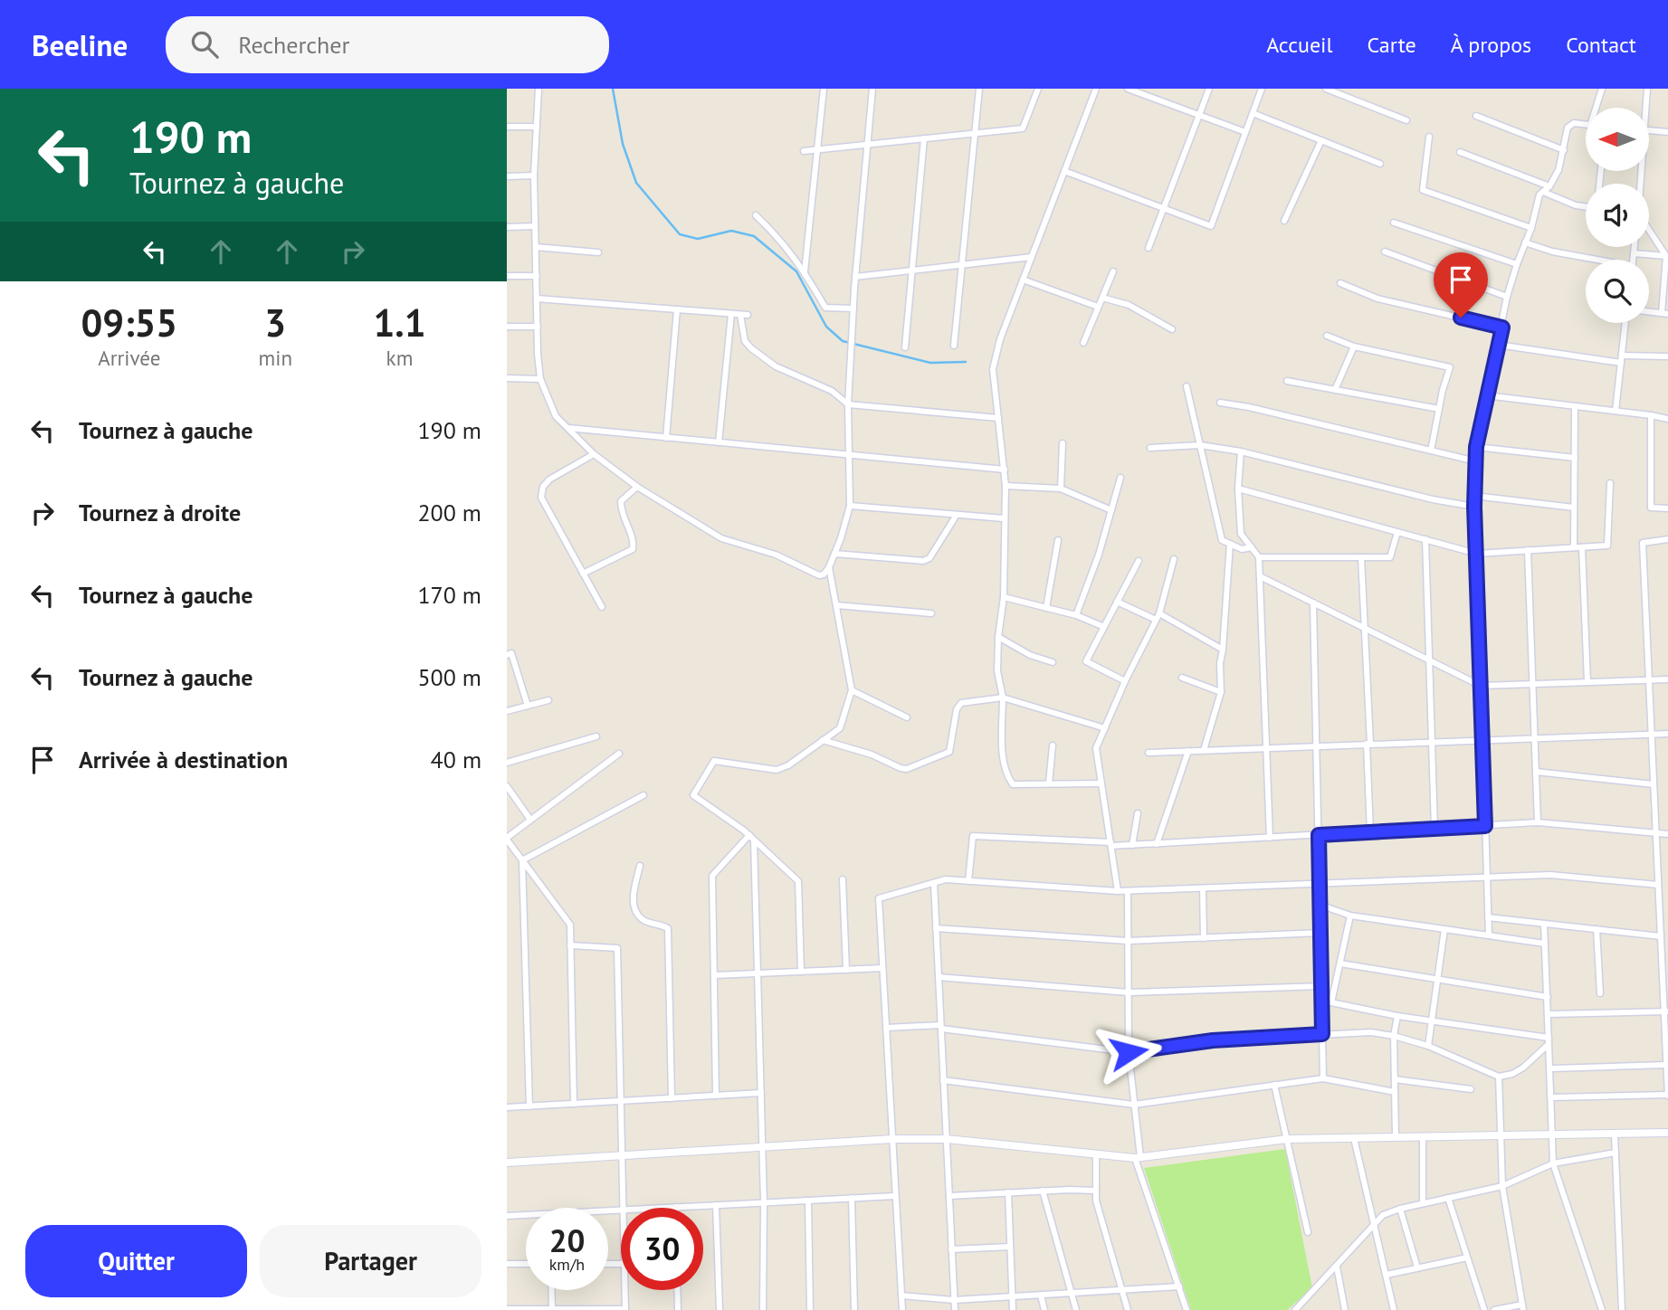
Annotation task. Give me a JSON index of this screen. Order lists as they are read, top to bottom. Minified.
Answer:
{"north":"left","page":{"header":"Beeline","search":"Rechercher","nav":["Accueil","Carte","À propos","Contact"],"turn":["190 m","Tournez à gauche"],"eta":["09:55","Arrivée","3","min","1.1","km"],"list":[{"name":"Tournez à gauche","value":"190 m"},{"name":"Tournez à droite","value":"200 m"},{"name":"Tournez à gauche","value":"170 m"},{"name":"Tournez à gauche","value":"500 m"},{"name":"Arrivée à destination","value":"40 m"}],"speed":"20 km/h","limit":"30","buttons":["Quitter","Partager"]}}
